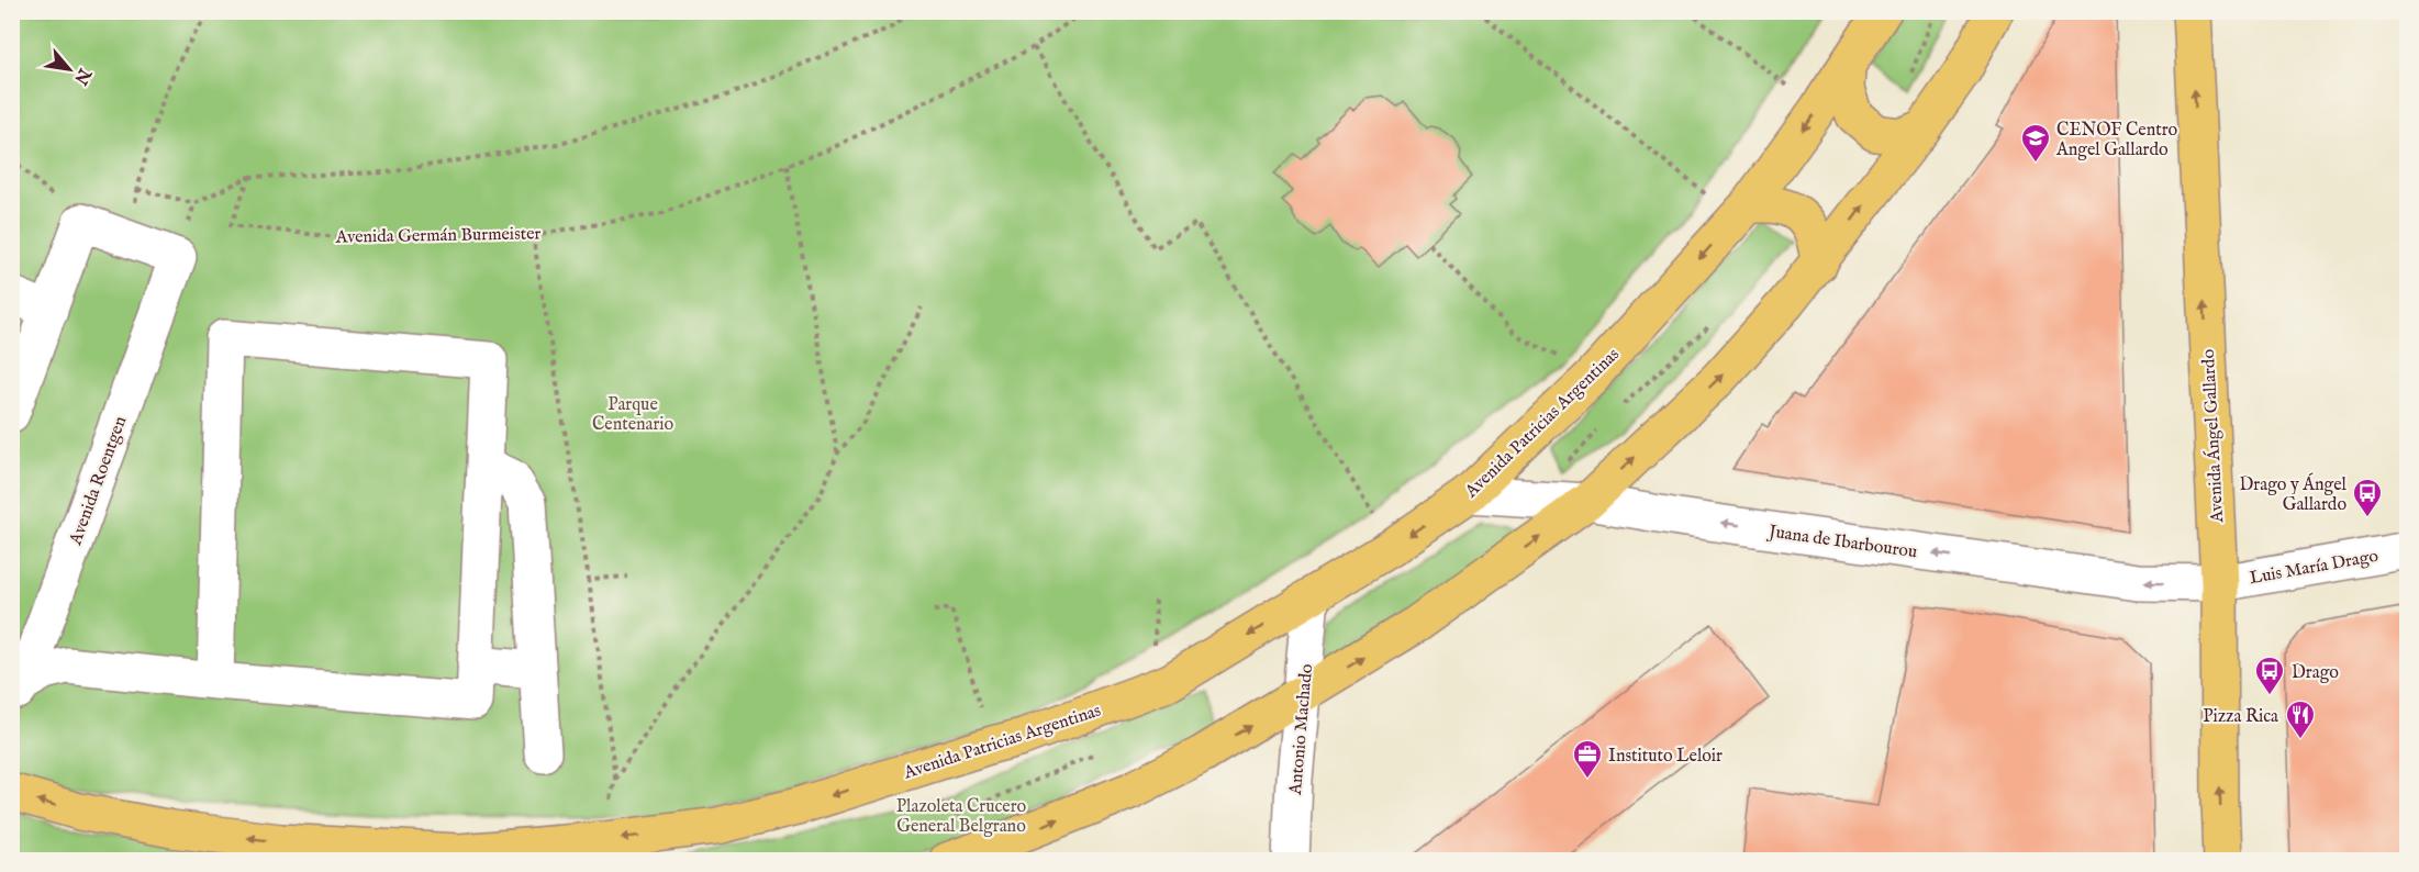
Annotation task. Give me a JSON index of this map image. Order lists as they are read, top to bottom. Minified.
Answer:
{"streets":{"main road":["Avenida Patricias Argentinas","Avenida Ángel Gallardo"],"street":["Avenida Roentgen","Juana de Ibarbourou","Luis María Drago","Antonio Machado"],"path":["Avenida Germán Burmeister"]},"crossings":[["Avenida Patricias Argentinas","Juana de Ibarbourou"],["Avenida Patricias Argentinas","Antonio Machado"],["Avenida Ángel Gallardo","Juana de Ibarbourou"],["Avenida Ángel Gallardo","Luis María Drago"],["Juana de Ibarbourou","Luis María Drago"]],"one_way":["Avenida Ángel Gallardo","Juana de Ibarbourou"],"parks":["Parque Centenario","Plazoleta Crucero General Belgrano"],"places":{"school or university":["CENOF Centro Angel Gallardo"],"bus stop":["Drago y Ángel Gallardo","Drago"],"restaurant":["Pizza Rica"],"office":["Instituto Leloir"]},"north":"bottom right"}
